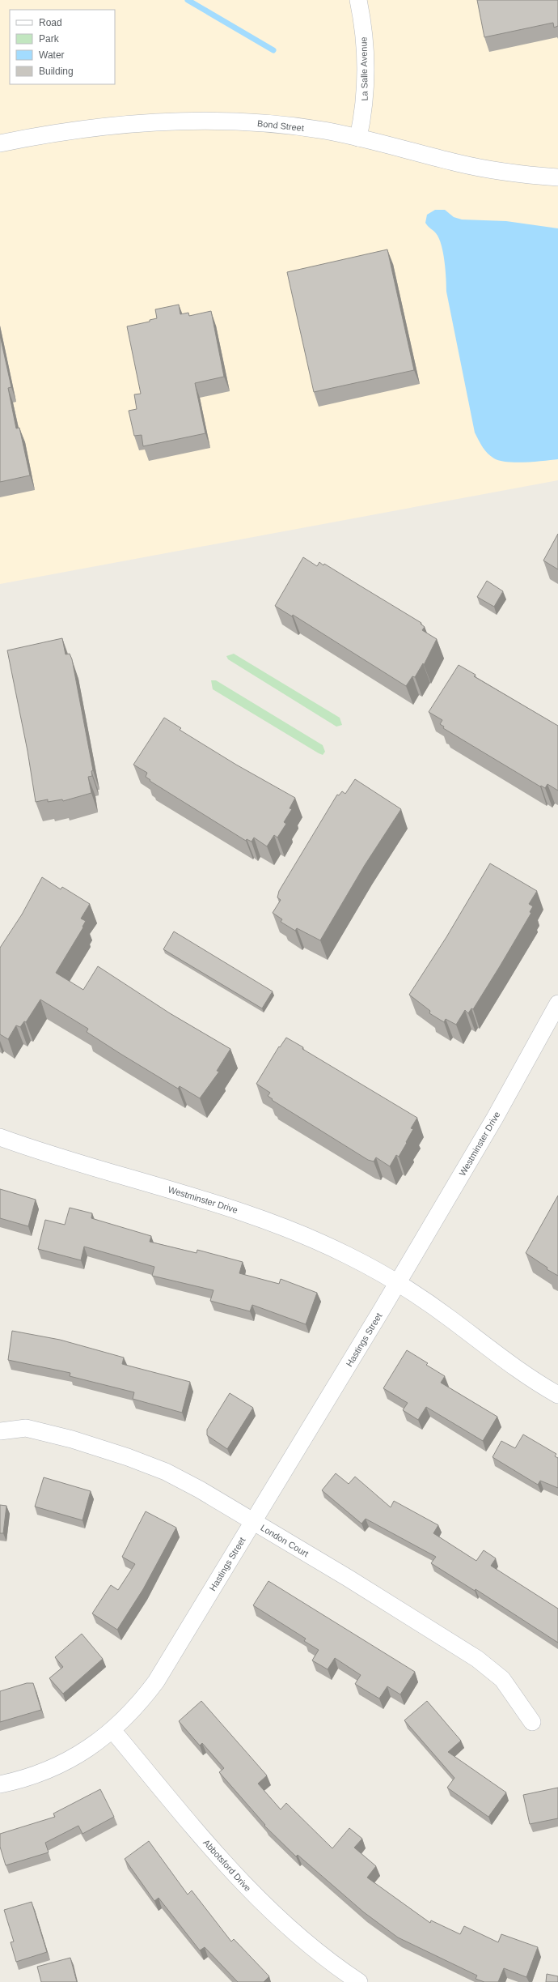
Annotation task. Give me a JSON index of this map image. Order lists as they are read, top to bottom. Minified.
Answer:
{"streets":{"street":["La Salle Avenue","Bond Street","Westminster Drive","Hastings Street","London Court","Abbotsford Drive"]},"crossings":[["La Salle Avenue","Bond Street"],["Westminster Drive","Hastings Street"],["Hastings Street","London Court"],["Hastings Street","Abbotsford Drive"]],"legend":["Road","Park","Water","Building"]}
